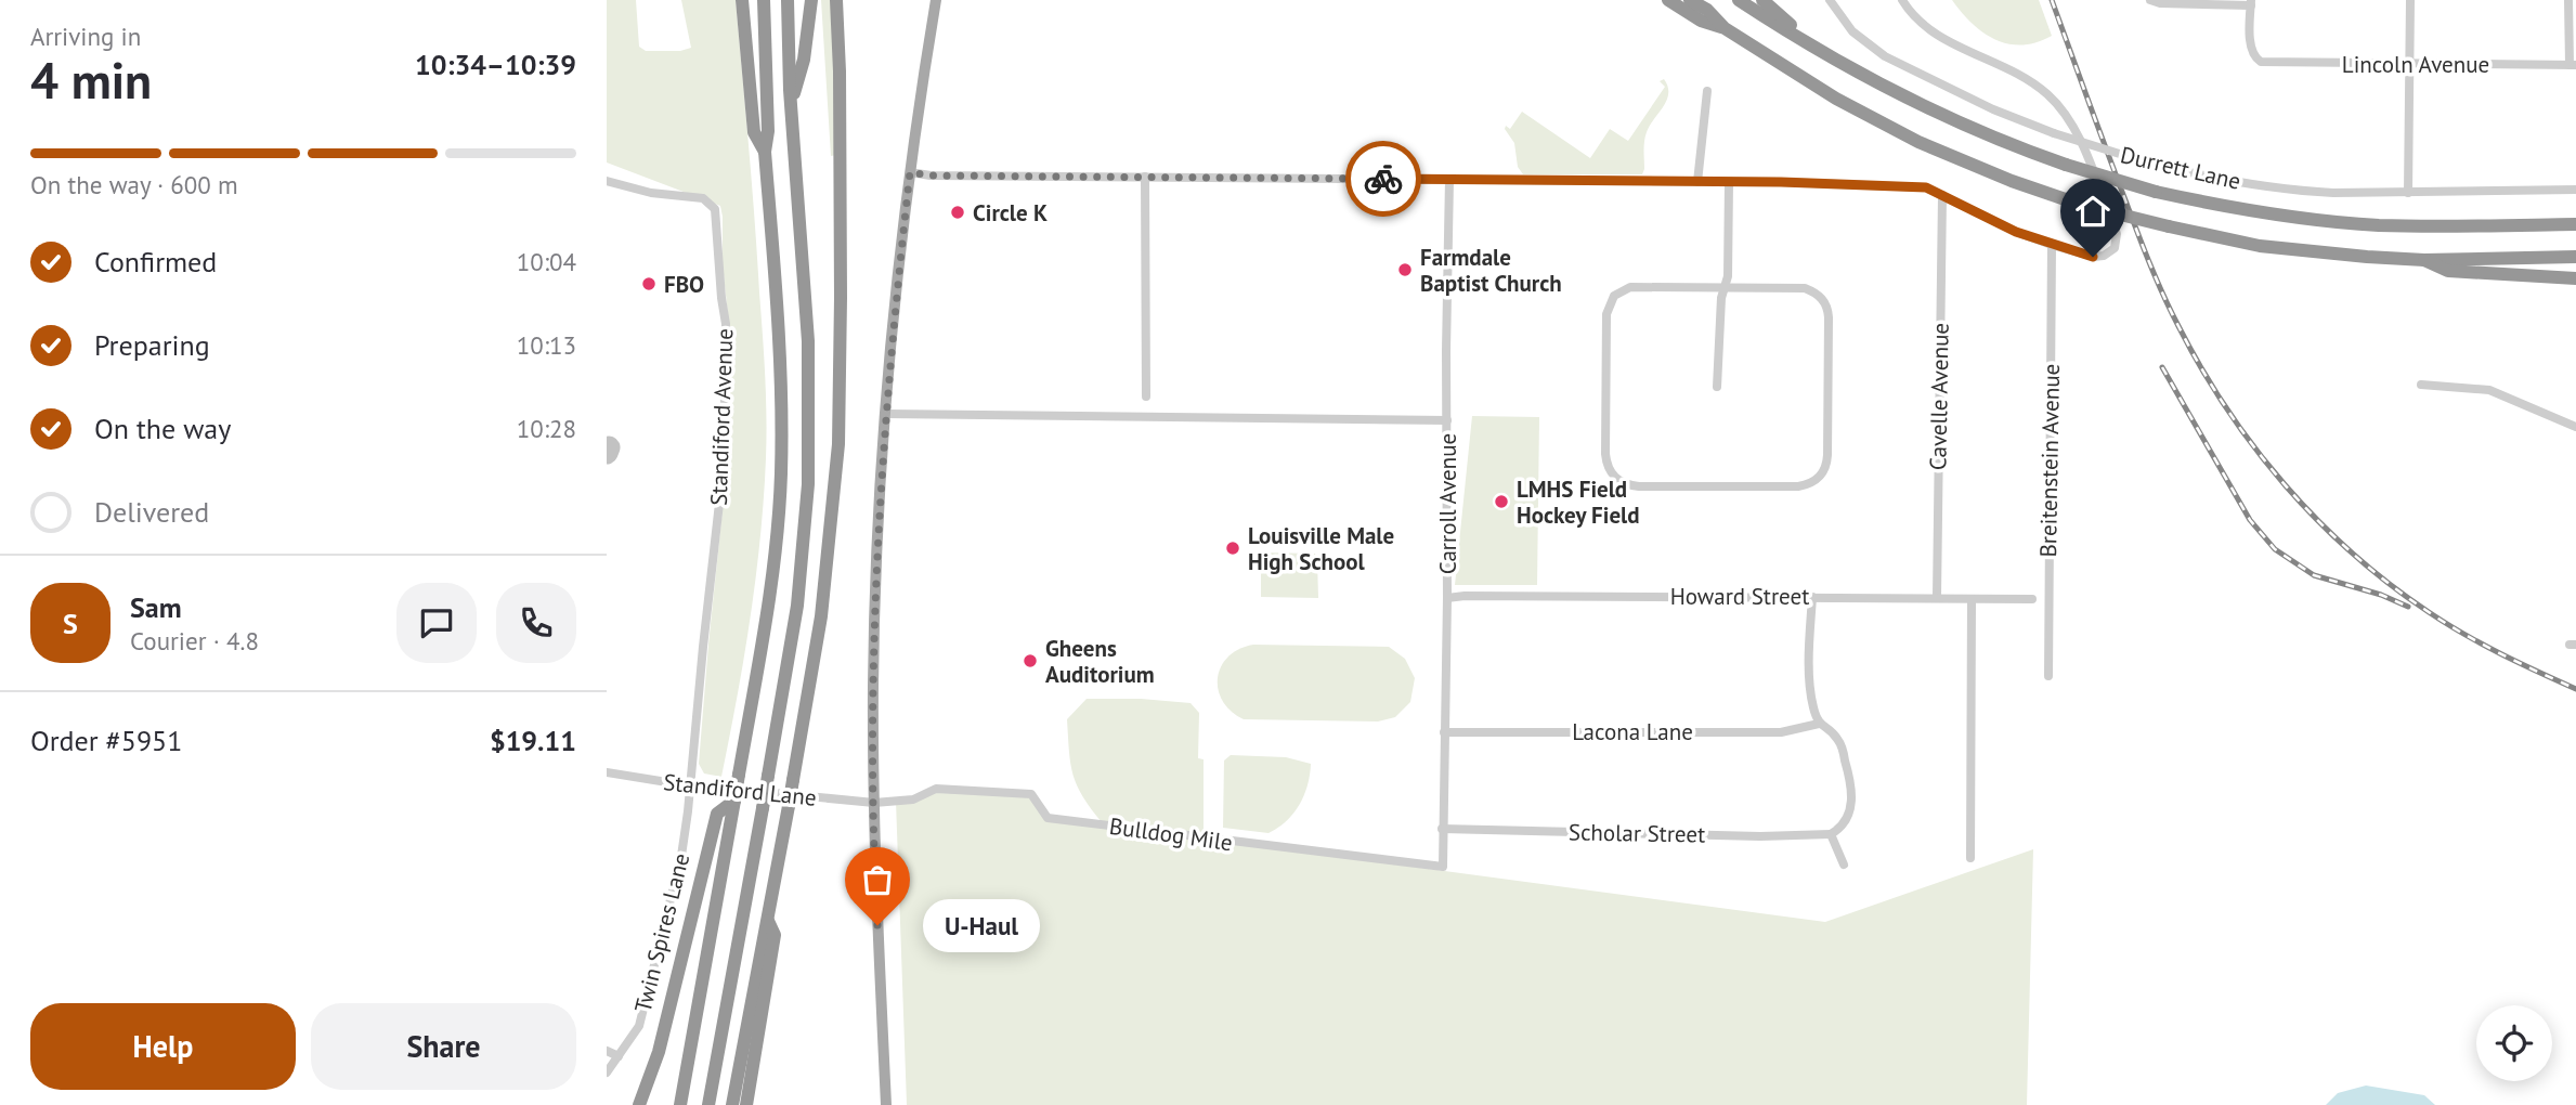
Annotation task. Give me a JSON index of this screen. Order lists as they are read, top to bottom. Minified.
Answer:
{"streets":{"street":["Lincoln Avenue","Durrett Lane","Cavelle Avenue","Standiford Avenue","Breitenstein Avenue","Carroll Avenue","Howard Street","Lacona Lane","Standiford Lane","Scholar Street","Bulldog Mile","Twin Spires Lane"]},"crossings":[["Cavelle Avenue","Howard Street"],["Standiford Avenue","Standiford Lane"],["Standiford Avenue","Twin Spires Lane"],["Carroll Avenue","Howard Street"],["Carroll Avenue","Lacona Lane"],["Carroll Avenue","Scholar Street"],["Carroll Avenue","Bulldog Mile"],["Standiford Lane","Bulldog Mile"],["Standiford Lane","Twin Spires Lane"],["Scholar Street","Bulldog Mile"]],"places":["Circle K","Farmdale Baptist Church","FBO","LMHS Field Hockey Field","Louisville Male High School","Gheens Auditorium","U-Haul"],"page":{"heading":["4 min","Arriving in","10:34–10:39"],"panel":["Sam","Courier · 4.8","Order #5951","$19.11"],"bar":"On the way · 600 m","list":[["Confirmed","10:04"],["Preparing","10:13"],["On the way","10:28"],"Delivered"],"round":"S","bubble":"U-Haul","buttons":["Help","Share"]}}
